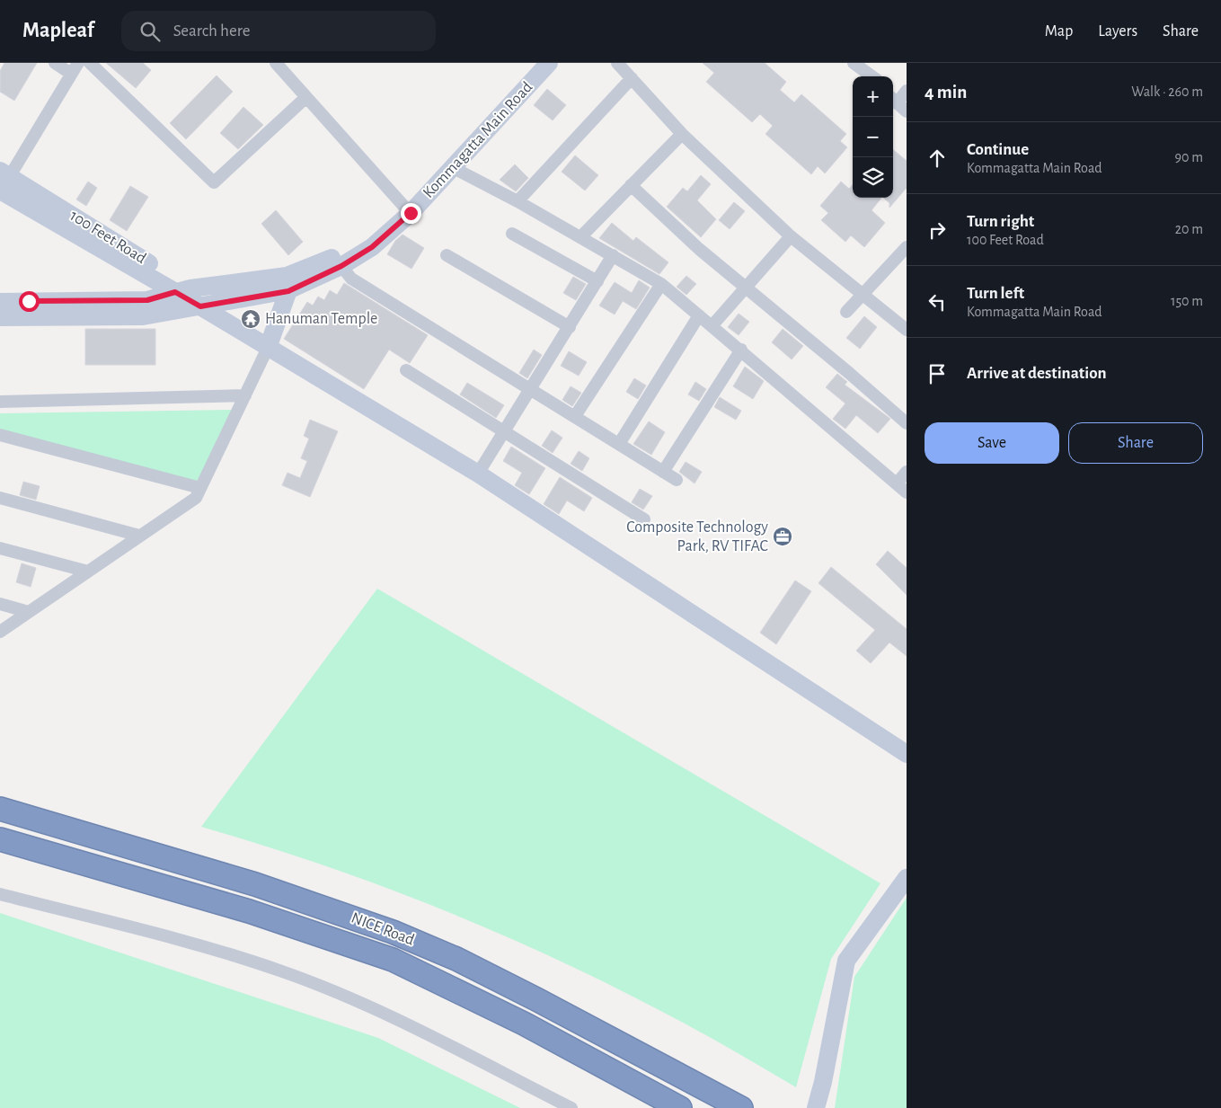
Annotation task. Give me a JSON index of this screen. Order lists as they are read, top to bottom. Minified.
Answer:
{"streets":{"highway":["NICE Road"],"main road":["Kommagatta Main Road","100 Feet Road"]},"crossings":[["Kommagatta Main Road","100 Feet Road"]],"places":{"temple":["Hanuman Temple"],"office":["Composite Technology Park, RV TIFAC"]},"page":{"header":"Mapleaf","search":"Search here","nav":["Map","Layers","Share"],"heading":["4 min","Walk · 260 m"],"map_buttons":["+","−"],"list":[["Continue","Kommagatta Main Road","90 m"],["Turn right","100 Feet Road","20 m"],["Turn left","Kommagatta Main Road","150 m"],"Arrive at destination"],"buttons":["Save","Share"]}}
